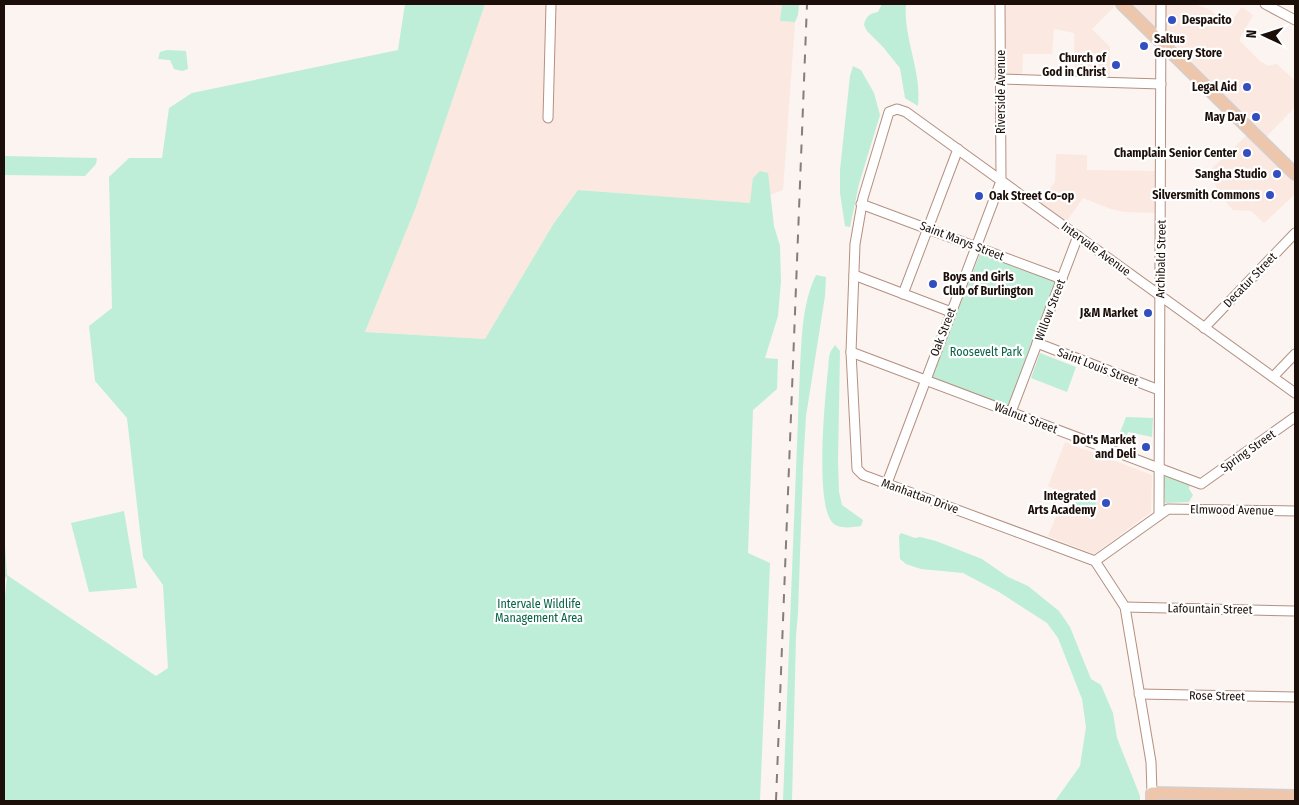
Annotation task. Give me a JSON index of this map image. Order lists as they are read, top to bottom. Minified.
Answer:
{"streets":{"street":["Riverside Avenue","Saint Marys Street","Intervale Avenue","Archibald Street","Decatur Street","Willow Street","Oak Street","Saint Louis Street","Walnut Street","Spring Street","Manhattan Drive","Elmwood Avenue","Lafountain Street","Rose Street"]},"crossings":[["Riverside Avenue","Intervale Avenue"],["Riverside Avenue","Oak Street"],["Saint Marys Street","Willow Street"],["Saint Marys Street","Oak Street"],["Saint Marys Street","Manhattan Drive"],["Intervale Avenue","Archibald Street"],["Intervale Avenue","Decatur Street"],["Intervale Avenue","Willow Street"],["Intervale Avenue","Oak Street"],["Intervale Avenue","Manhattan Drive"],["Archibald Street","Saint Louis Street"],["Archibald Street","Walnut Street"],["Archibald Street","Elmwood Avenue"],["Willow Street","Saint Louis Street"],["Willow Street","Walnut Street"],["Oak Street","Walnut Street"],["Oak Street","Manhattan Drive"],["Walnut Street","Spring Street"],["Walnut Street","Manhattan Drive"]],"parks":["Roosevelt Park","Intervale Wildlife Management Area"],"places":["Despacito","Saltus Grocery Store","Church of God in Christ","Legal Aid","May Day","Champlain Senior Center","Sangha Studio","Silversmith Commons","Oak Street Co-op","Boys and Girls Club of Burlington","J&M Market","Dot's Market and Deli","Integrated Arts Academy"],"north":"left"}
